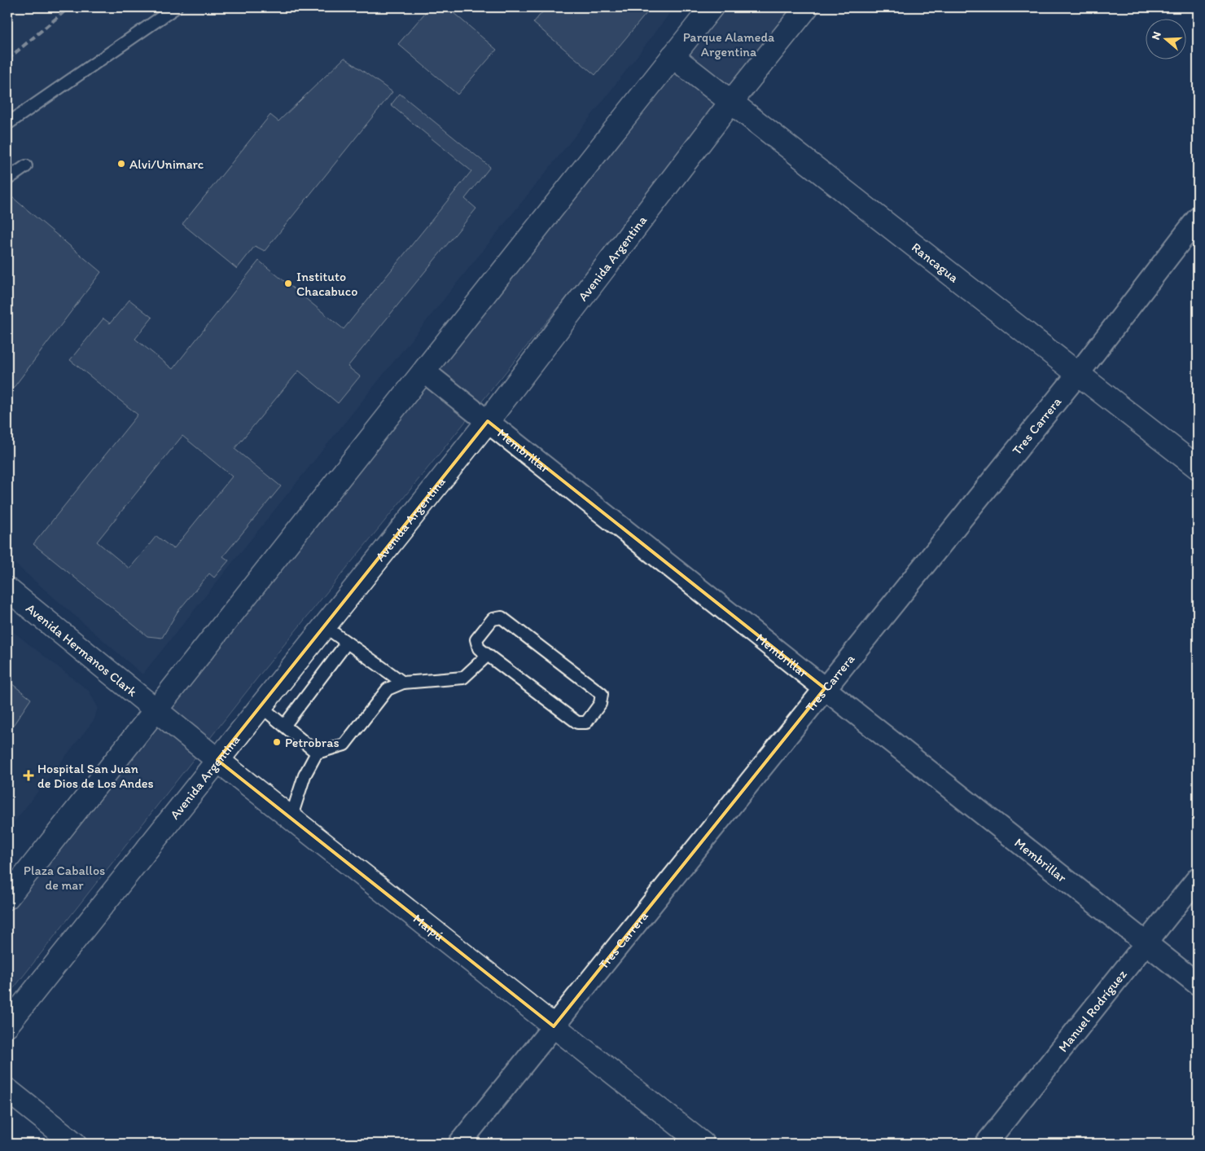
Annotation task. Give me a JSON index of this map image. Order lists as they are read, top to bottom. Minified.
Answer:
{"streets":{"main road":["Avenida Argentina","Rancagua","Avenida Hermanos Clark","Maipú"],"street":["Tres Carrera","Membrillar","Manuel Rodríguez"]},"crossings":[["Avenida Argentina","Rancagua"],["Avenida Argentina","Membrillar"],["Avenida Argentina","Maipú"],["Rancagua","Tres Carrera"],["Tres Carrera","Membrillar"],["Tres Carrera","Maipú"],["Membrillar","Manuel Rodríguez"],["Avenida Hermanos Clark","Maipú"]],"parks":["Parque Alameda Argentina","Plaza Caballos de mar"],"places":{"other":["Alvi/Unimarc","Instituto Chacabuco","Petrobras"],"health":["Hospital San Juan de Dios de Los Andes"]},"north":"left"}
